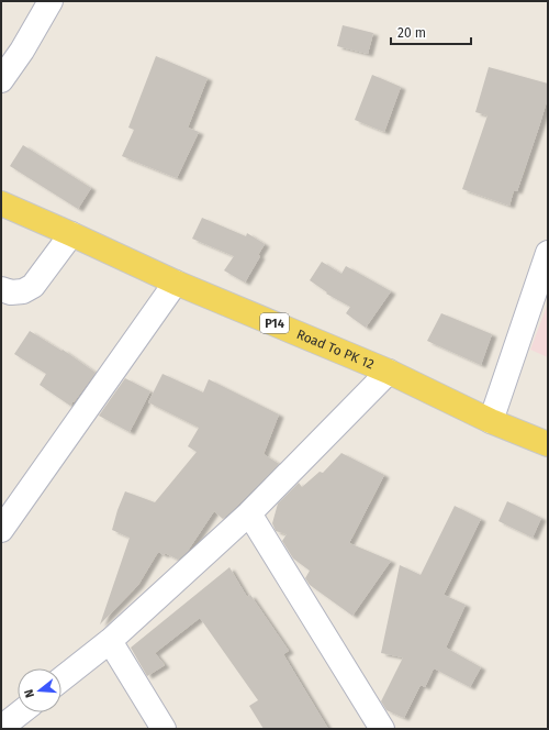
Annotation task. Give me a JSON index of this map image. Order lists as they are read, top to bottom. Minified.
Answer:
{"streets":{"main road":["P14","Road To PK 12"]},"scale_bar":"20 m","north":"left"}
